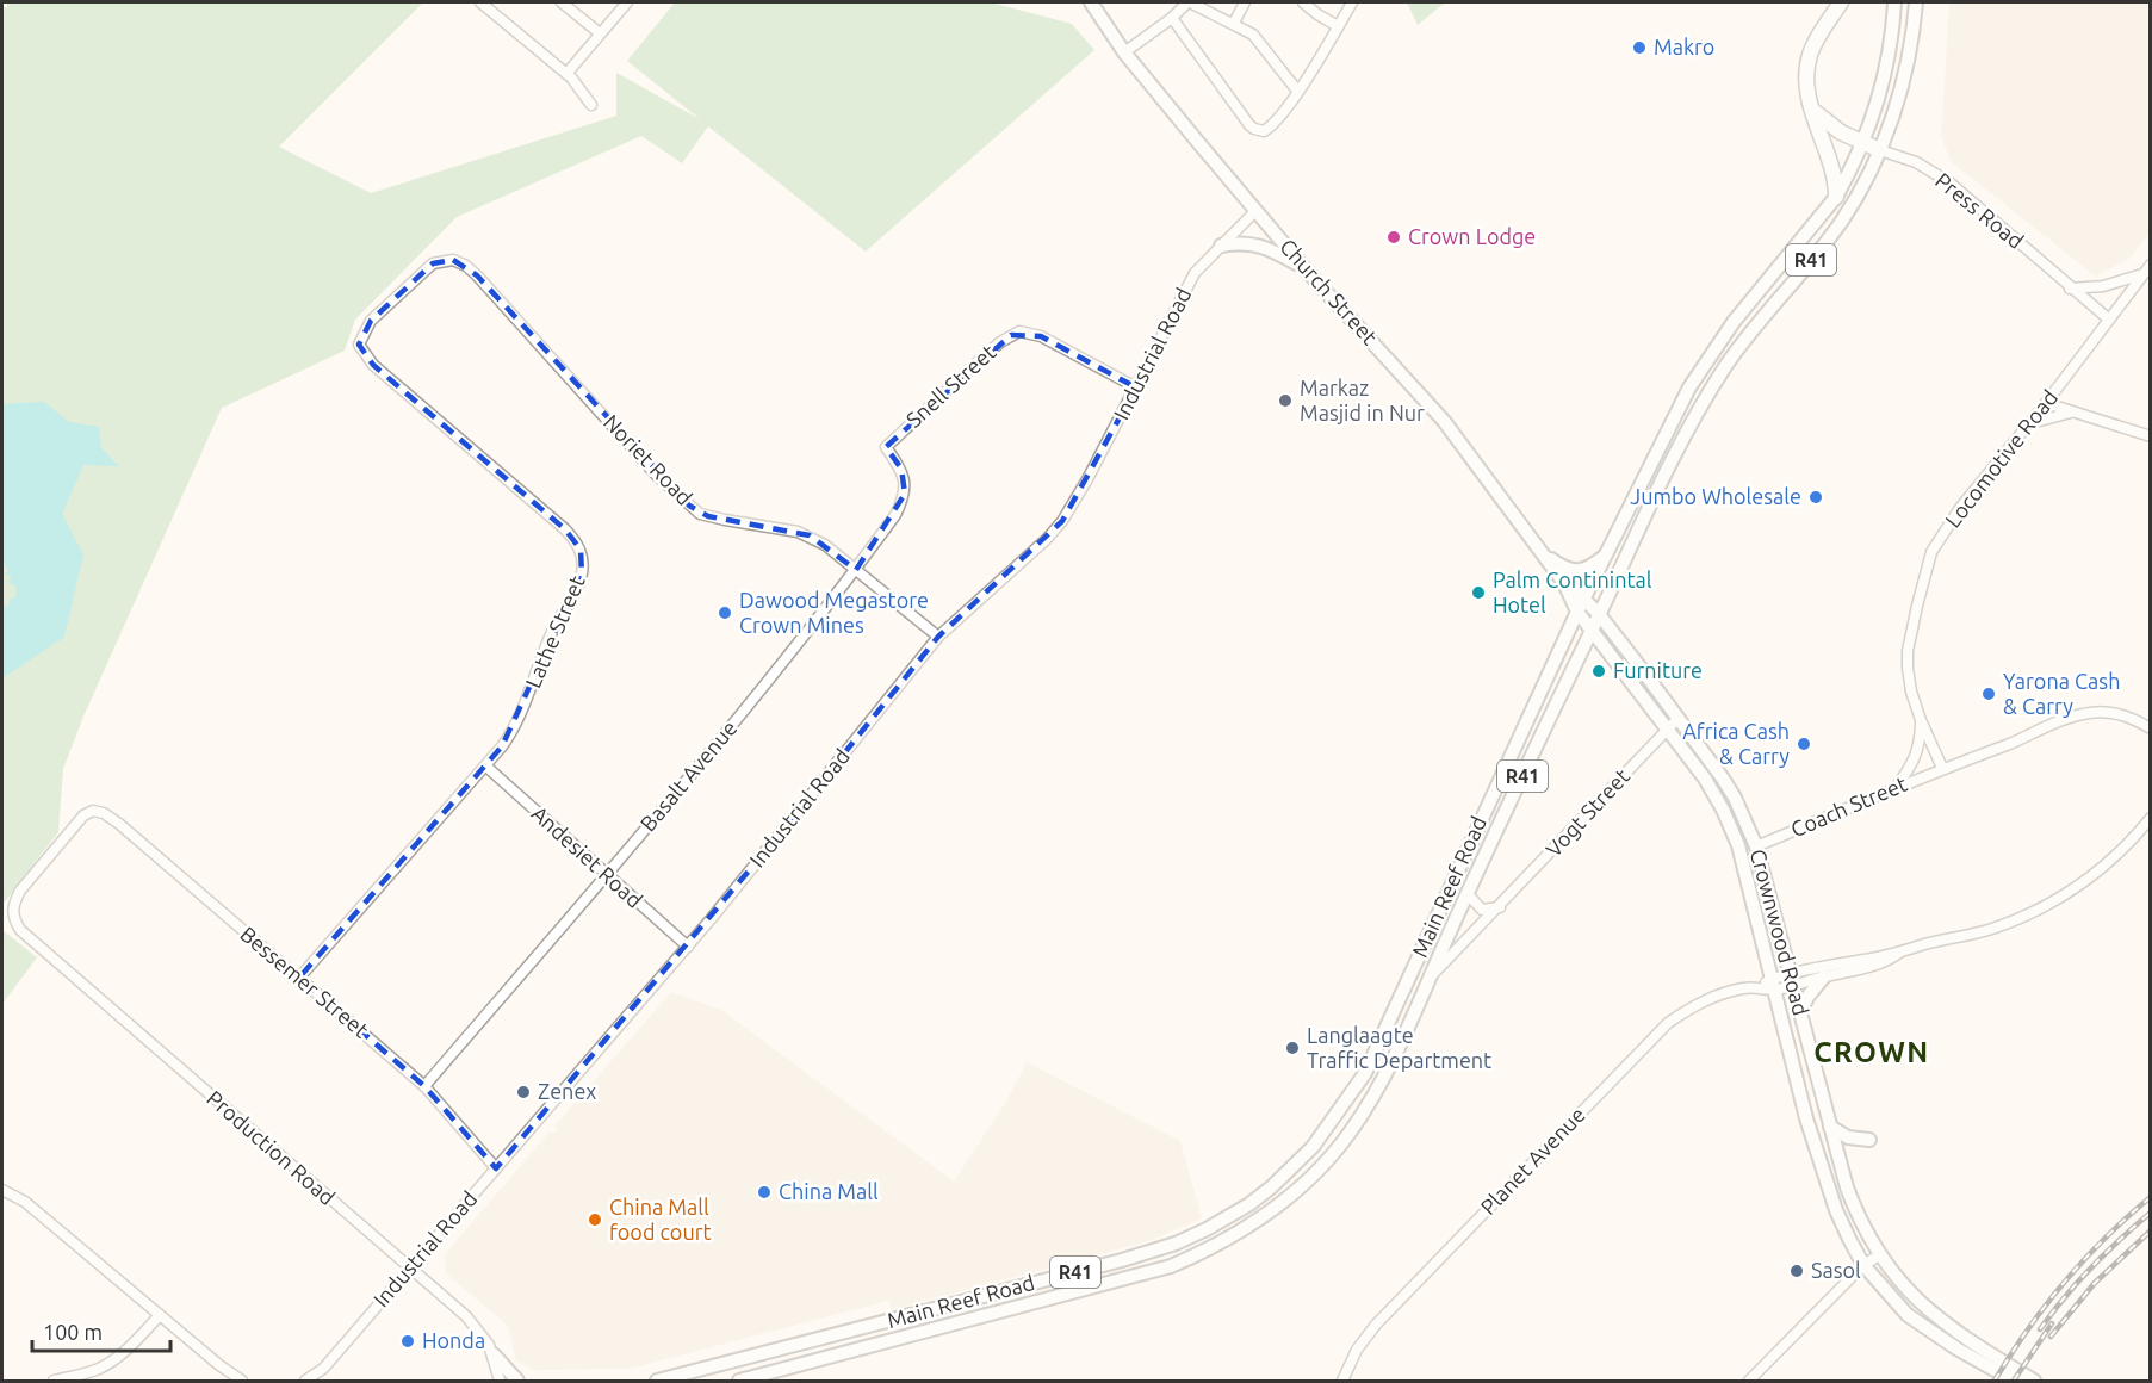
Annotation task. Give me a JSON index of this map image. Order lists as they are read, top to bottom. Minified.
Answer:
{"streets":{"main road":["R41","Church Street","Main Reef Road","Crownwood Road"],"street":["Press Road","Industrial Road","Snell Street","Locomotive Road","Noriet Road","Lathe Street","Basalt Avenue","Coach Street","Vogt Street","Andesiet Road","Bessemer Street","Production Road","Planet Avenue"]},"crossings":[["Press Road","Locomotive Road"],["Press Road","Main Reef Road"],["Church Street","Industrial Road"],["Church Street","Main Reef Road"],["Church Street","Crownwood Road"],["Industrial Road","Snell Street"],["Industrial Road","Noriet Road"],["Industrial Road","Andesiet Road"],["Industrial Road","Bessemer Street"],["Industrial Road","Production Road"],["Snell Street","Basalt Avenue"],["Locomotive Road","Coach Street"],["Noriet Road","Lathe Street"],["Noriet Road","Basalt Avenue"],["Lathe Street","Andesiet Road"],["Lathe Street","Bessemer Street"],["Basalt Avenue","Andesiet Road"],["Basalt Avenue","Bessemer Street"],["Coach Street","Crownwood Road"],["Vogt Street","Main Reef Road"],["Vogt Street","Crownwood Road"],["Main Reef Road","Crownwood Road"],["Crownwood Road","Planet Avenue"],["Bessemer Street","Production Road"]],"districts":["CROWN"],"places":["Makro","Crown Lodge","Markaz Masjid in Nur","Jumbo Wholesale","Palm Continintal Hotel","Dawood Megastore Crown Mines","Furniture","Yarona Cash & Carry","Africa Cash & Carry","Langlaagte Traffic Department","Zenex","China Mall","China Mall food court","Sasol","Honda"],"scale_bar":"100 m"}
